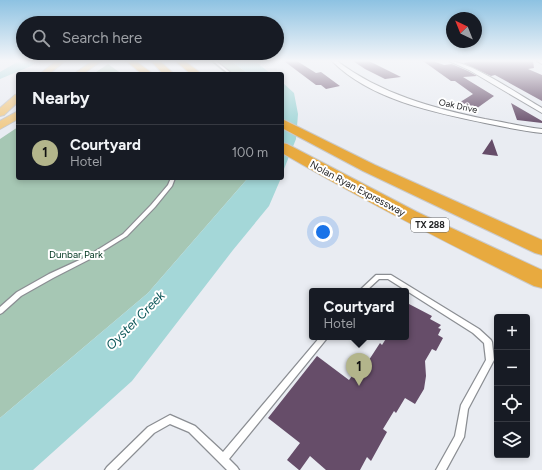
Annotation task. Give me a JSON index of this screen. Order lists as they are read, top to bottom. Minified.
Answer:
{"streets":{"highway":["Nolan Ryan Expressway","TX 288"],"street":["Oak Drive"]},"water":["Oyster Creek"],"parks":["Dunbar Park"],"north":"top left","page":{"search":"Search here","heading":"Nearby","list":[{"mark":"1","name":"Courtyard","note":"Hotel","value":"100 m"}],"popup":["Courtyard","Hotel"],"map_buttons":["+","−"],"pins":"1"}}
